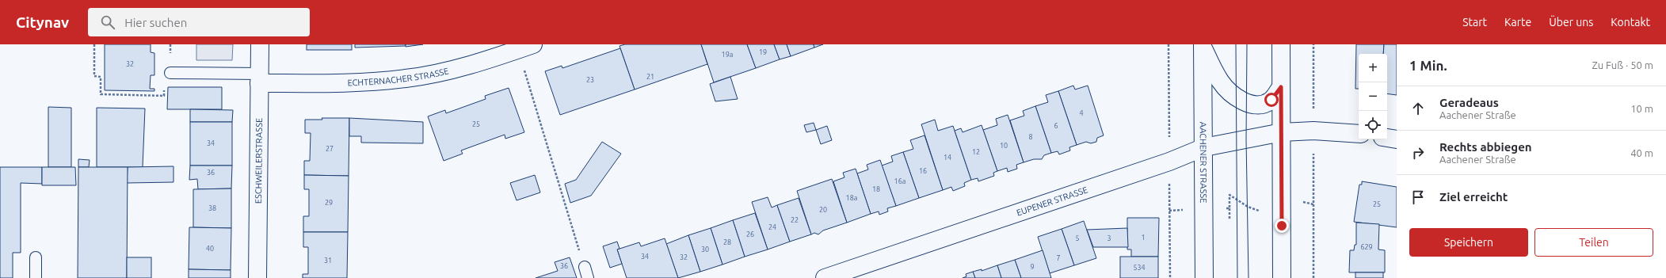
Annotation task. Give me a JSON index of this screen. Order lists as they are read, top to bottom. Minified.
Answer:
{"streets":{"street":["ECHTERNACHER STRASSE","ESCHWEILERSTRASSE","AACHENER STRASSE","EUPENER STRASSE"]},"crossings":[["ECHTERNACHER STRASSE","ESCHWEILERSTRASSE"],["AACHENER STRASSE","EUPENER STRASSE"]],"house_numbers":["19","19a","32","21","23","4","25","6","8","34","10","27","12","14","16","36","16a","18","18a","29","25","38","20","22","24","26","1","5","3","28","629","40","30","34","32","7","31","36","9","534"],"page":{"header":"Citynav","search":"Hier suchen","nav":["Start","Karte","Über uns","Kontakt"],"heading":["1 Min.","Zu Fuß · 50 m"],"map_buttons":["+","−"],"list":[["Geradeaus","Aachener Straße","10 m"],["Rechts abbiegen","Aachener Straße","40 m"],"Ziel erreicht"],"buttons":["Speichern","Teilen"]}}
